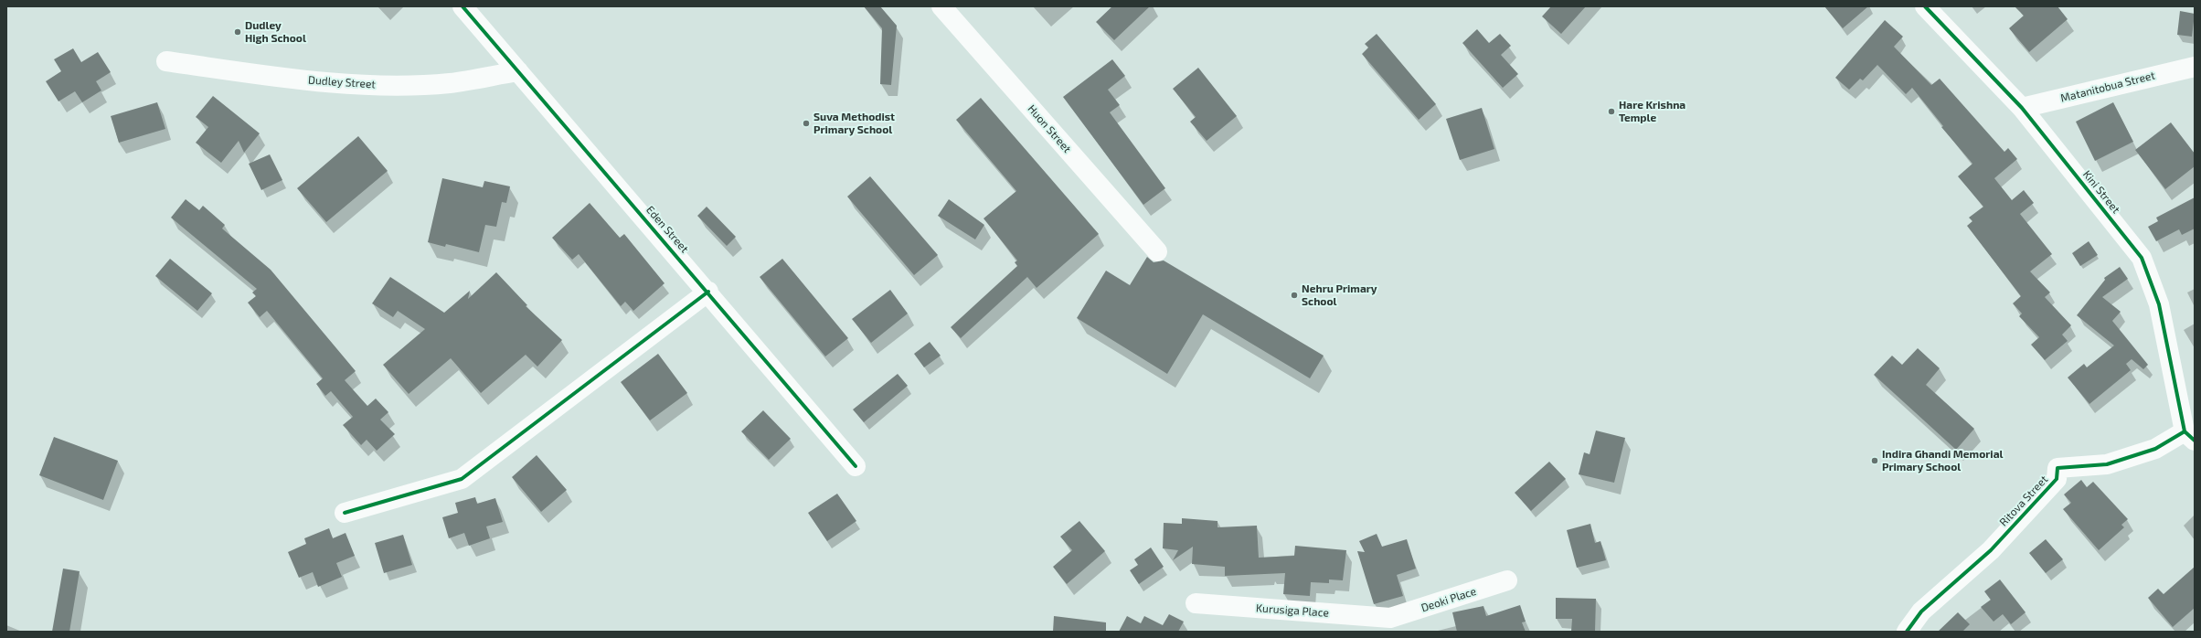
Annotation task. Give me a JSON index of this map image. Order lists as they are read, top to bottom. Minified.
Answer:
{"streets":{"street":["Dudley Street","Matanitobua Street","Huon Street","Kini Street","Eden Street","Ritova Street","Deoki Place","Kurusiga Place"]},"crossings":[["Dudley Street","Eden Street"],["Matanitobua Street","Kini Street"],["Kini Street","Ritova Street"],["Deoki Place","Kurusiga Place"]],"places":["Dudley High School","Hare Krishna Temple","Suva Methodist Primary School","Nehru Primary School","Indira Ghandi Memorial Primary School"]}
